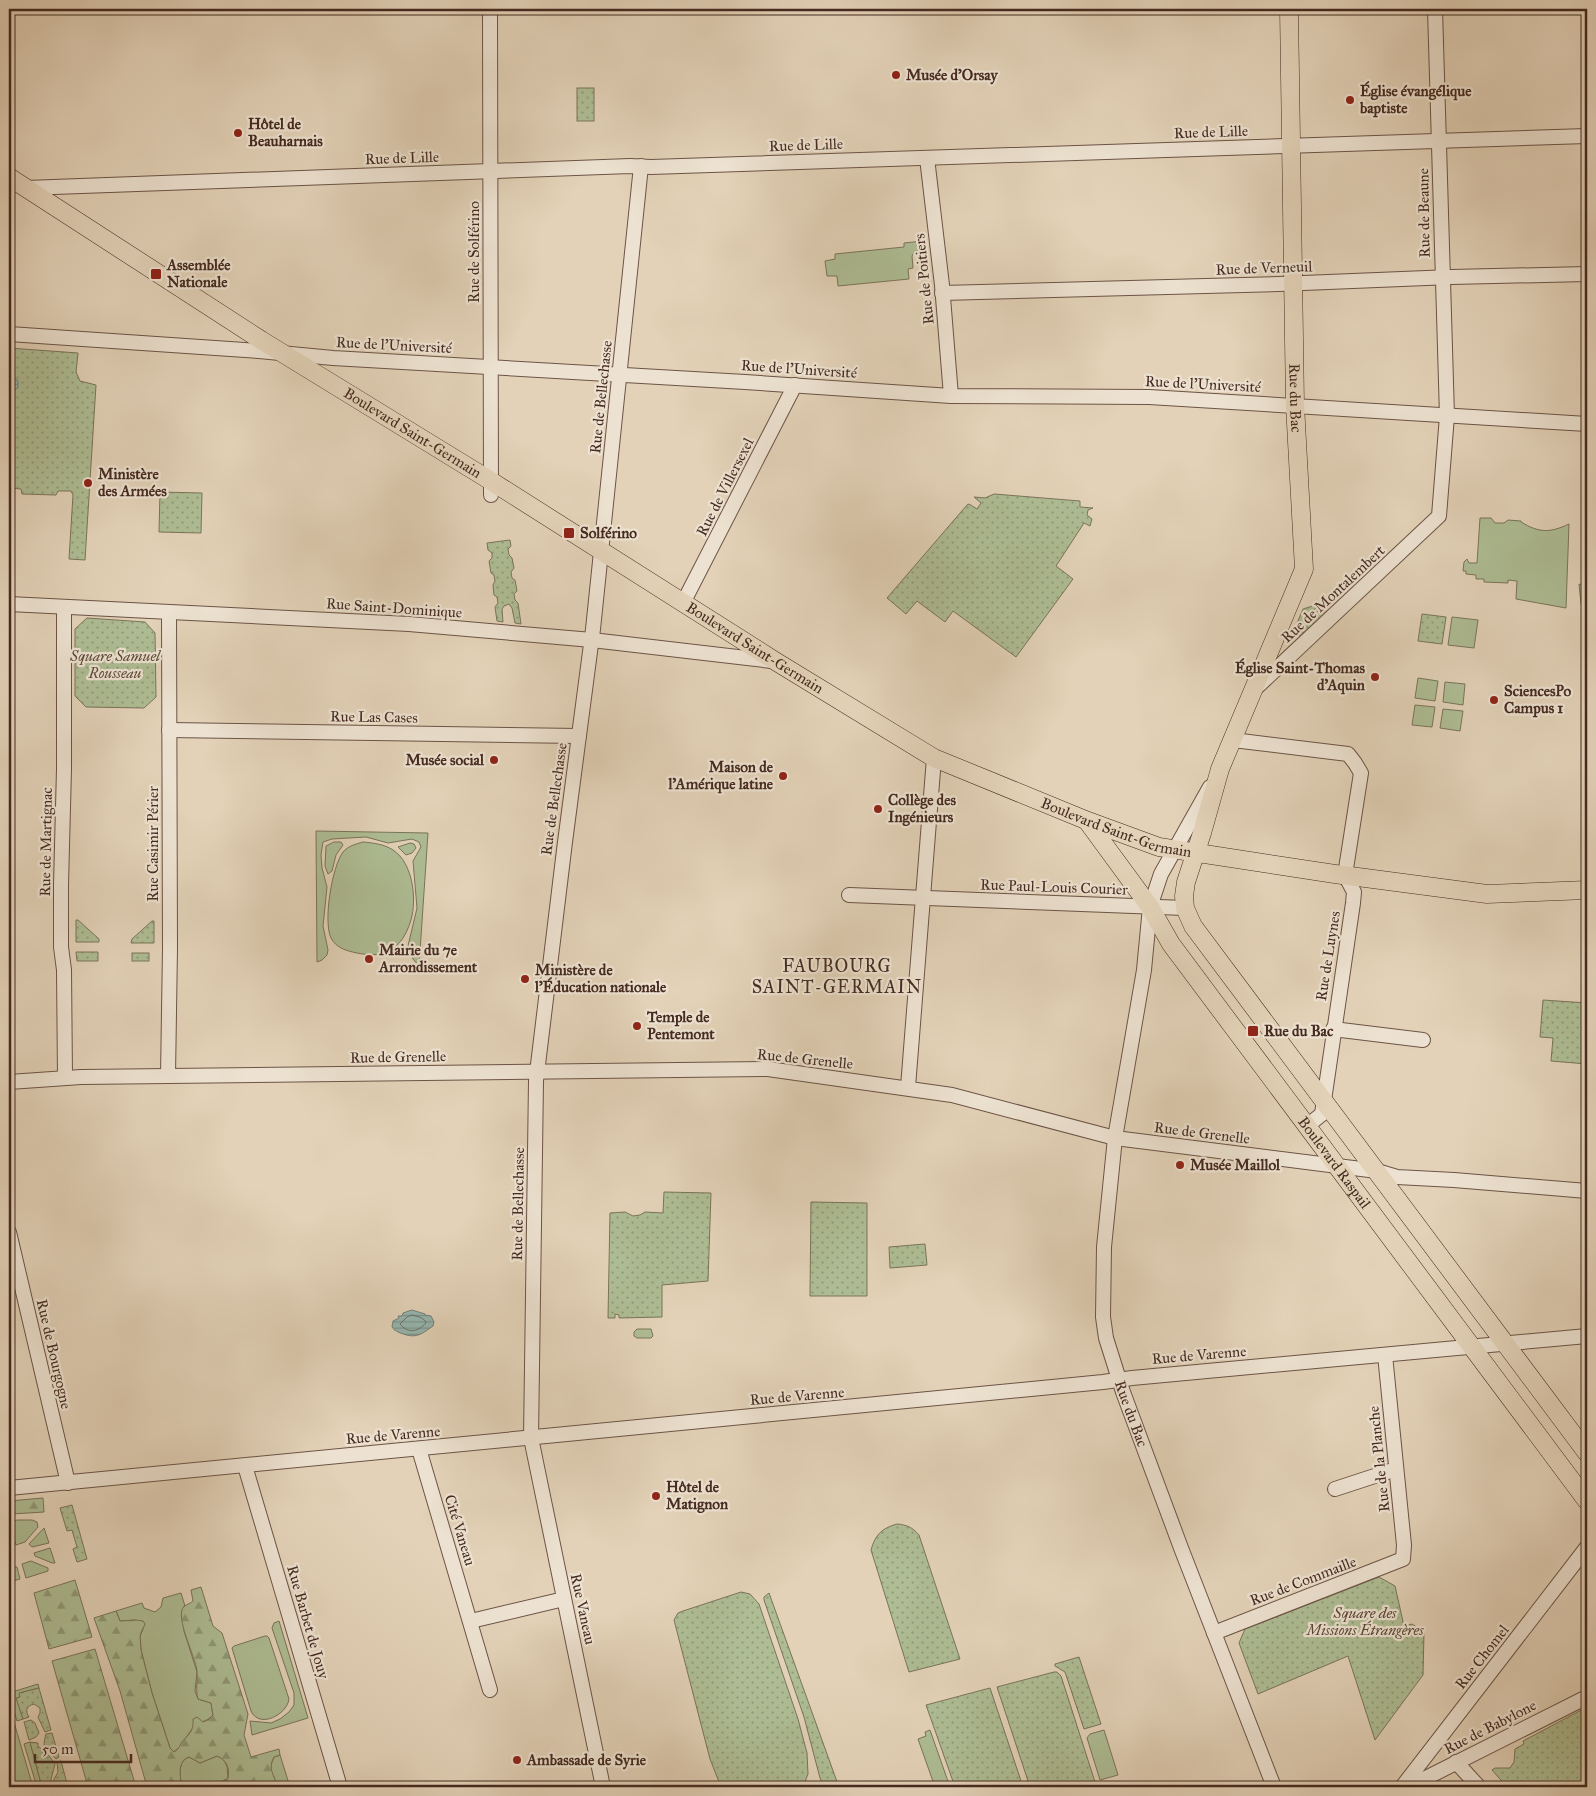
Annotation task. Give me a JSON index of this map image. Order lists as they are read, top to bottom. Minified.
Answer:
{"streets":{"main road":["Rue du Bac","Boulevard Saint-Germain","Boulevard Raspail"],"street":["Rue de Lille","Rue de Beaune","Rue de Solférino","Rue de Verneuil","Rue de Poitiers","Rue de l'Université","Rue de Bellechasse","Rue de Villersexel","Rue de Montalembert","Rue Saint-Dominique","Rue Las Cases","Rue de Martignac","Rue Casimir Périer","Rue Paul-Louis Courier","Rue de Luynes","Rue de Grenelle","Rue de Bourgogne","Rue de Varenne","Rue de la Planche","Cité Vaneau","Rue de Commaille","Rue Vaneau","Rue Barbet de Jouy","Rue Chomel","Rue de Babylone"]},"crossings":[["Rue de Lille","Rue de Beaune"],["Rue de Lille","Rue de Solférino"],["Rue de Lille","Rue de Poitiers"],["Rue de Lille","Rue de Bellechasse"],["Rue de Lille","Rue du Bac"],["Rue de Lille","Boulevard Saint-Germain"],["Rue de Beaune","Rue de Verneuil"],["Rue de Beaune","Rue de l'Université"],["Rue de Beaune","Rue de Montalembert"],["Rue de Solférino","Rue de l'Université"],["Rue de Solférino","Boulevard Saint-Germain"],["Rue de Verneuil","Rue de Poitiers"],["Rue de Verneuil","Rue du Bac"],["Rue de Poitiers","Rue de l'Université"],["Rue de l'Université","Rue de Bellechasse"],["Rue de l'Université","Rue du Bac"],["Rue de l'Université","Boulevard Saint-Germain"],["Rue de l'Université","Rue de Villersexel"],["Rue de Bellechasse","Boulevard Saint-Germain"],["Rue de Bellechasse","Rue Saint-Dominique"],["Rue de Bellechasse","Rue Las Cases"],["Rue de Bellechasse","Rue de Grenelle"],["Rue de Bellechasse","Rue de Varenne"],["Rue de Bellechasse","Rue Vaneau"],["Rue du Bac","Boulevard Saint-Germain"],["Rue du Bac","Rue de Montalembert"],["Rue du Bac","Rue Paul-Louis Courier"],["Rue du Bac","Rue de Grenelle"],["Rue du Bac","Boulevard Raspail"],["Rue du Bac","Rue de Varenne"],["Rue du Bac","Rue de Commaille"],["Boulevard Saint-Germain","Rue de Villersexel"],["Boulevard Saint-Germain","Rue Saint-Dominique"],["Boulevard Saint-Germain","Rue de Luynes"],["Boulevard Saint-Germain","Boulevard Raspail"],["Rue Saint-Dominique","Rue de Martignac"],["Rue Saint-Dominique","Rue Casimir Périer"],["Rue Las Cases","Rue Casimir Périer"],["Rue de Martignac","Rue de Grenelle"],["Rue Casimir Périer","Rue de Grenelle"],["Rue Paul-Louis Courier","Boulevard Raspail"],["Rue de Luynes","Boulevard Raspail"],["Rue de Grenelle","Boulevard Raspail"],["Boulevard Raspail","Rue de Varenne"],["Rue de Bourgogne","Rue de Varenne"],["Rue de Varenne","Rue de la Planche"],["Rue de Varenne","Cité Vaneau"],["Rue de Varenne","Rue Vaneau"],["Rue de Varenne","Rue Barbet de Jouy"],["Rue de la Planche","Rue de Commaille"]],"districts":["FAUBOURG SAINT-GERMAIN"],"parks":["Square Samuel Rousseau","Square des Missions Étrangères"],"places":{"other":["Musée d'Orsay","Église évangélique baptiste","Hôtel de Beauharnais","Ministère des Armées","Église Saint-Thomas d'Aquin","SciencesPo Campus 1","Musée social","Maison de l’Amérique latine","Collège des Ingénieurs","Mairie du 7e Arrondissement","Ministère de l'Éducation nationale","Temple de Pentemont","Musée Maillol","Hôtel de Matignon","Ambassade de Syrie"],"transit":["Assemblée Nationale","Solférino","Rue du Bac"]},"scale_bar":"50 m"}
